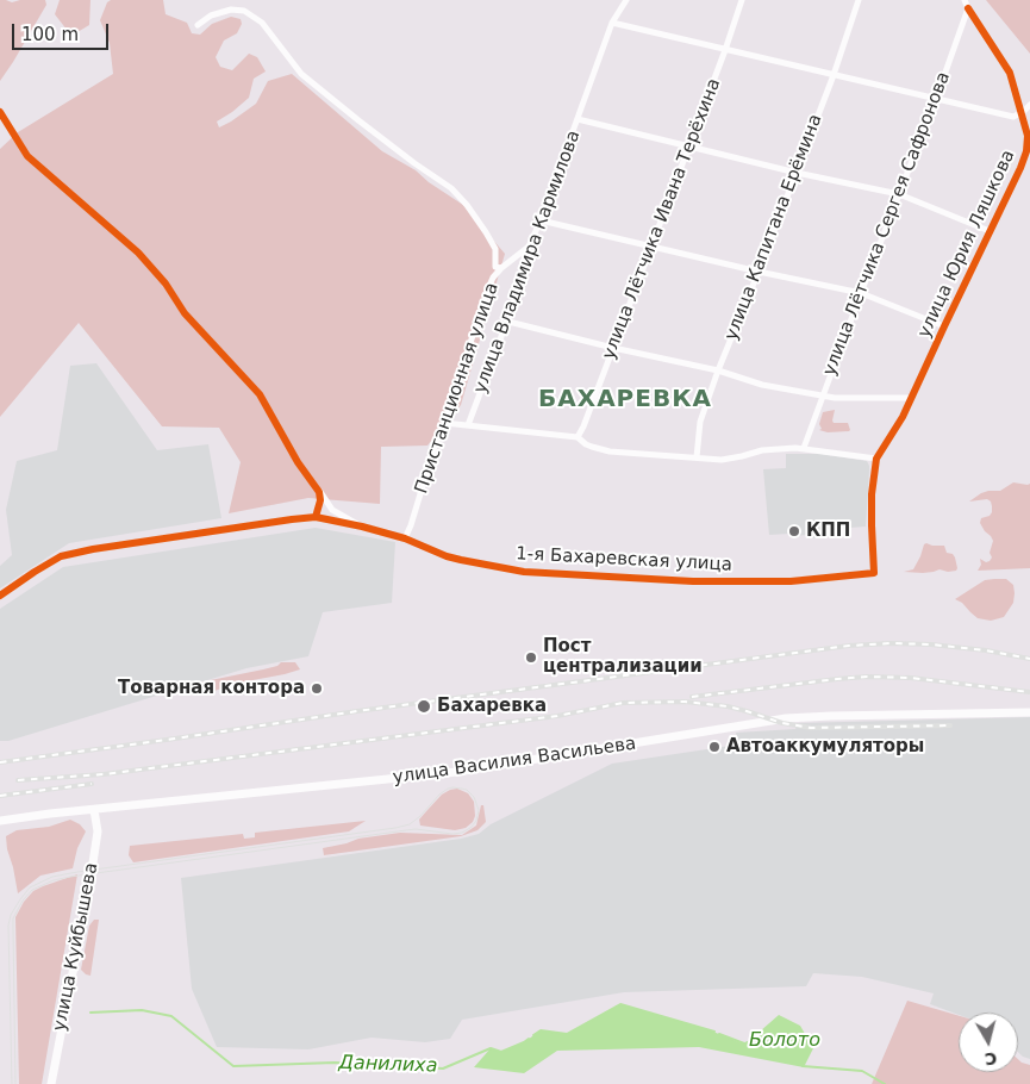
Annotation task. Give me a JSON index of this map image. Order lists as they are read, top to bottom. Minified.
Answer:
{"streets":{"main road":["улица Василия Васильева","улица Куйбышева"],"street":["улица Лётчика Ивана Терёхина","улица Лётчика Сергея Сафронова","улица Капитана Ерёмина","улица Юрия Ляшкова","улица Владимира Кармилова","Пристанционная улица","1-я Бахаревская улица"]},"crossings":[["улица Лётчика Сергея Сафронова","улица Юрия Ляшкова"],["улица Юрия Ляшкова","1-я Бахаревская улица"],["Пристанционная улица","1-я Бахаревская улица"],["улица Василия Васильева","улица Куйбышева"]],"districts":["БАХАРЕВКА"],"water":["Болото","Данилиха"],"places":["КПП","Пост централизации","Товарная контора","Бахаревка","Автоаккумуляторы"],"scale_bar":"100 m","north":"bottom"}
